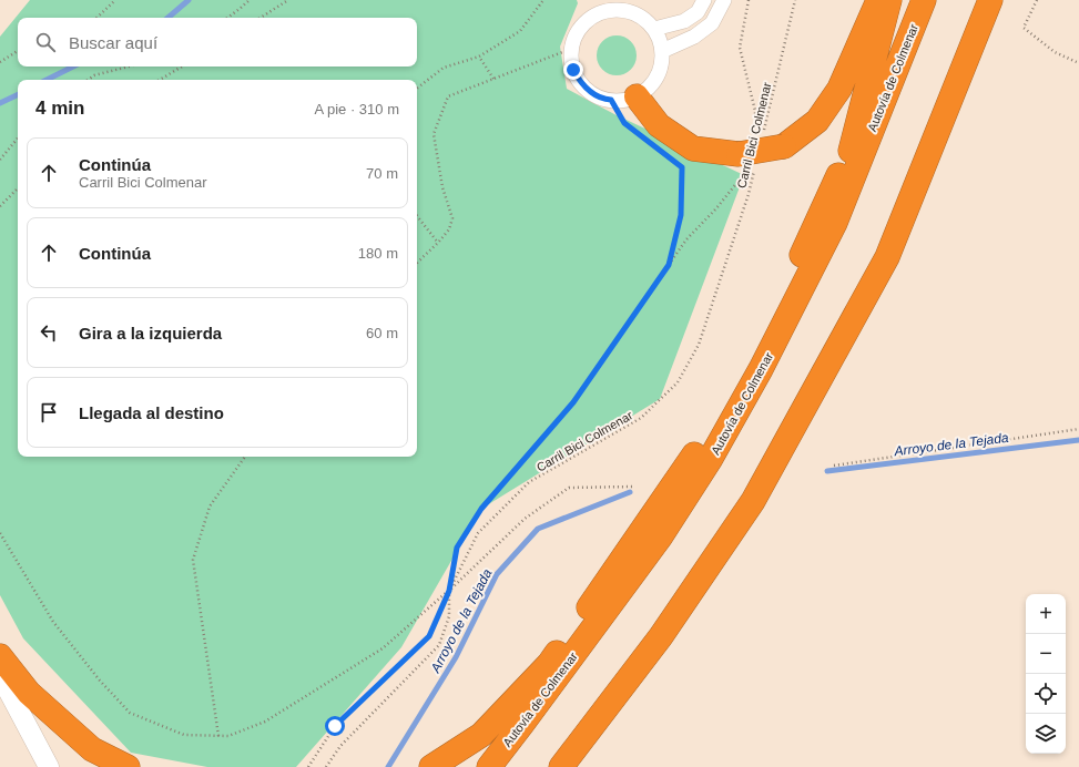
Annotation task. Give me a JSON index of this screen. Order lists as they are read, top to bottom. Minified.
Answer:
{"streets":{"highway":["Autovía de Colmenar"],"path":["Carril Bici Colmenar"]},"water":["Arroyo de la Tejada"],"page":{"search":"Buscar aquí","heading":["4 min","A pie · 310 m"],"list":[["Continúa","Carril Bici Colmenar","70 m"],["Continúa","180 m"],["Gira a la izquierda","60 m"],"Llegada al destino"],"map_buttons":["+","−"]}}
